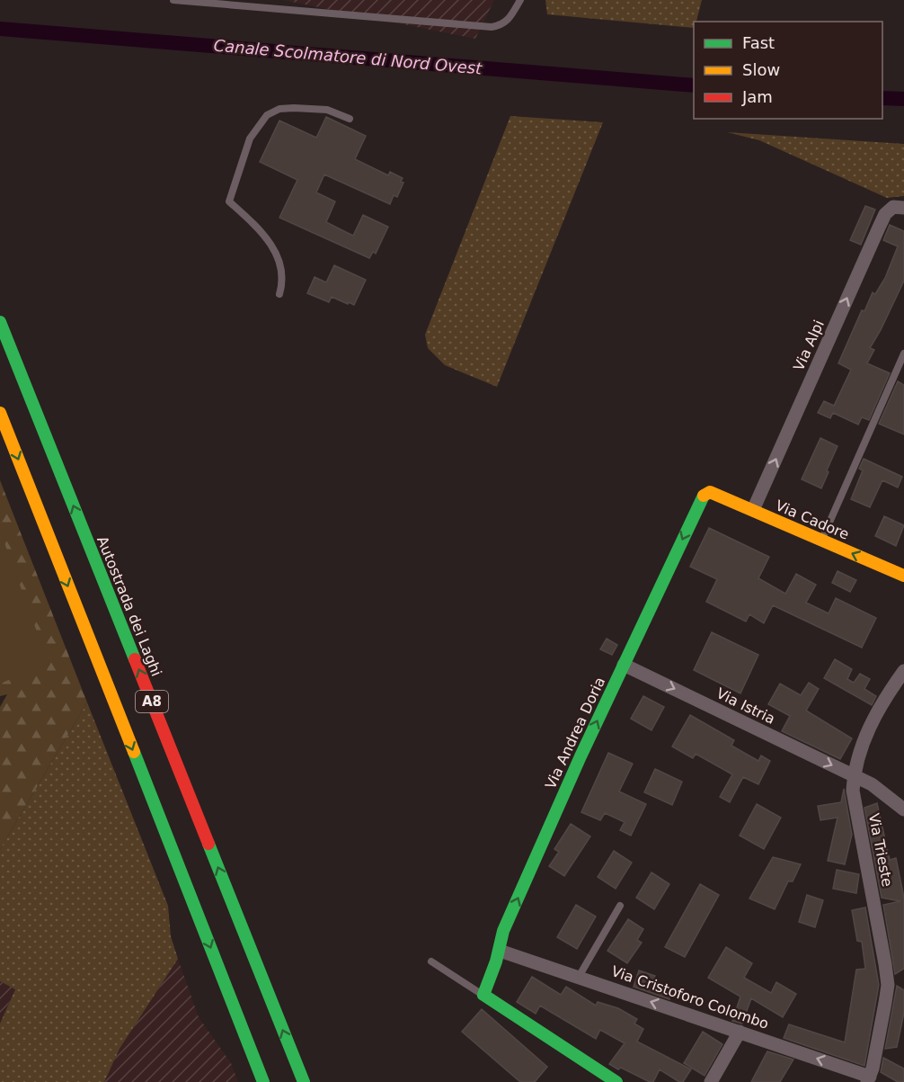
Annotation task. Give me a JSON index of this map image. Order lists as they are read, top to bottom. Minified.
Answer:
{"streets":{"main road":["Via Cadore","Autostrada dei Laghi","A8","Via Andrea Doria"],"street":["Via Alpi","Via Istria","Via Trieste","Via Cristoforo Colombo"]},"crossings":[["Via Alpi","Via Cadore"],["Via Cadore","Via Andrea Doria"],["Via Istria","Via Andrea Doria"],["Via Istria","Via Trieste"],["Via Andrea Doria","Via Cristoforo Colombo"],["Via Trieste","Via Cristoforo Colombo"]],"one_way":["Via Alpi","Via Cadore","Via Istria","Via Cristoforo Colombo"],"water":["Canale Scolmatore di Nord Ovest"],"legend":["Fast","Slow","Jam"]}
